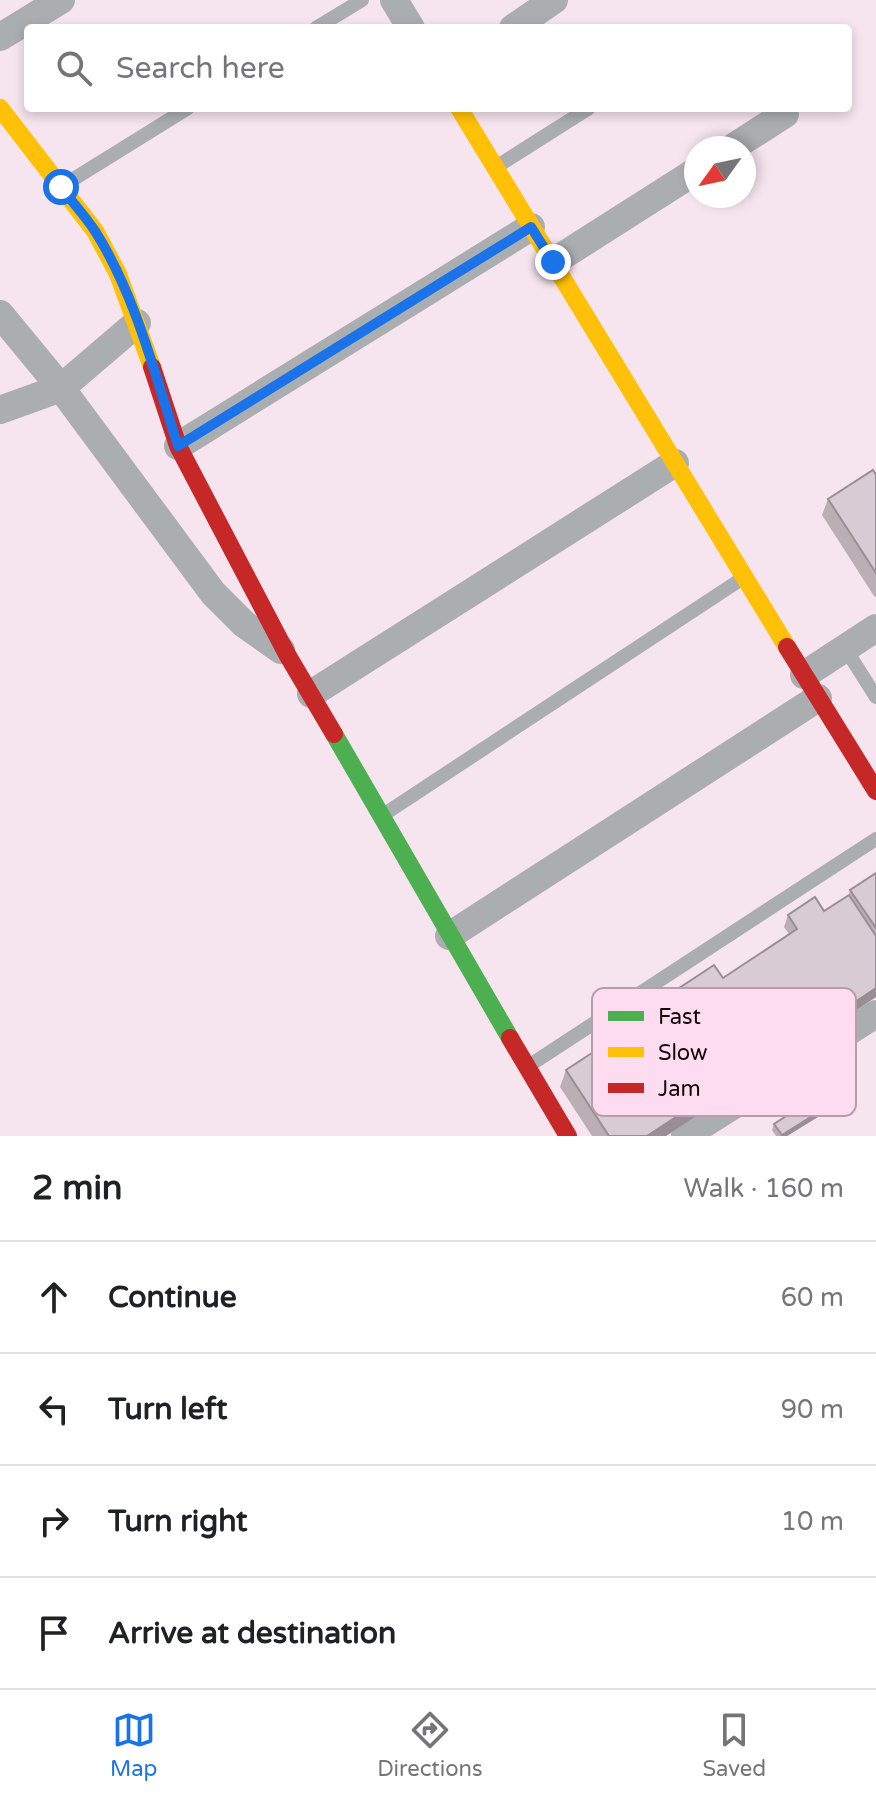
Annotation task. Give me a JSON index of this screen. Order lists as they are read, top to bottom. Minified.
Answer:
{"legend":["Fast","Slow","Jam"],"north":"bottom left","page":{"search":"Search here","heading":["2 min","Walk · 160 m"],"list":[["Continue","60 m"],["Turn left","90 m"],["Turn right","10 m"],"Arrive at destination"],"nav":["Map","Directions","Saved"]}}
